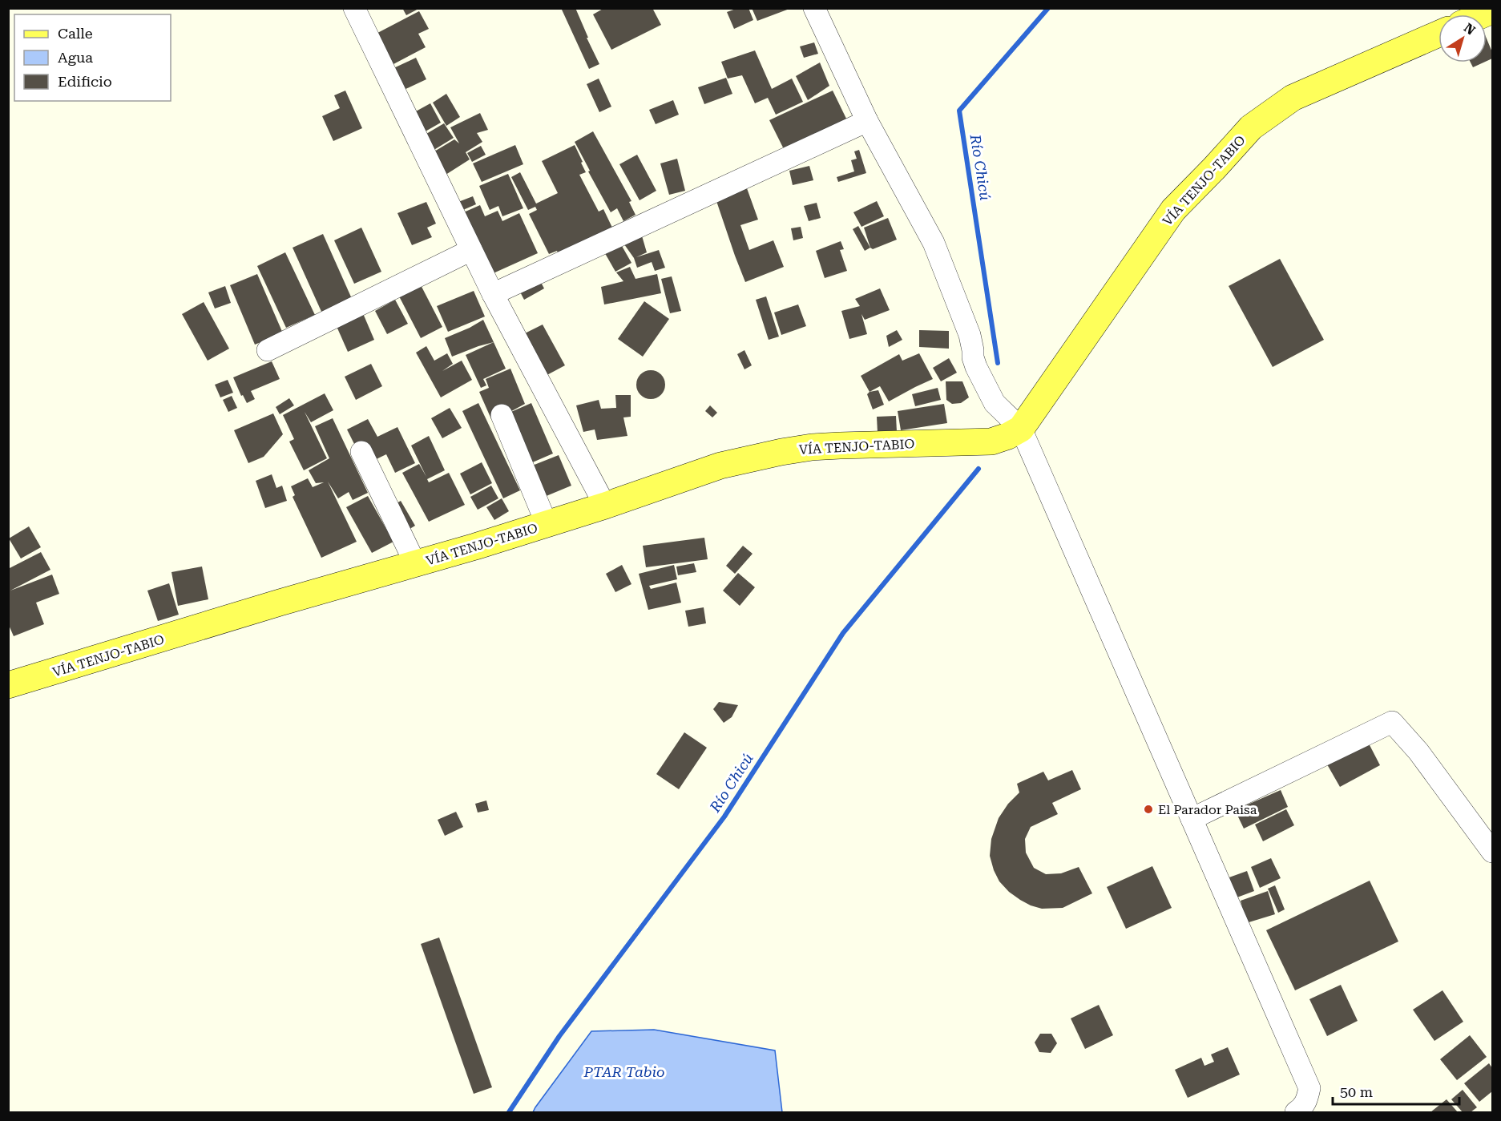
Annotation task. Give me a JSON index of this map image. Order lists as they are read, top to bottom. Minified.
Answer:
{"streets":{"main road":["VÍA TENJO-TABIO"]},"water":["Río Chicú","PTAR Tabio"],"places":["El Parador Paisa"],"legend":["Calle","Agua","Edificio"],"scale_bar":"50 m","north":"top right"}
